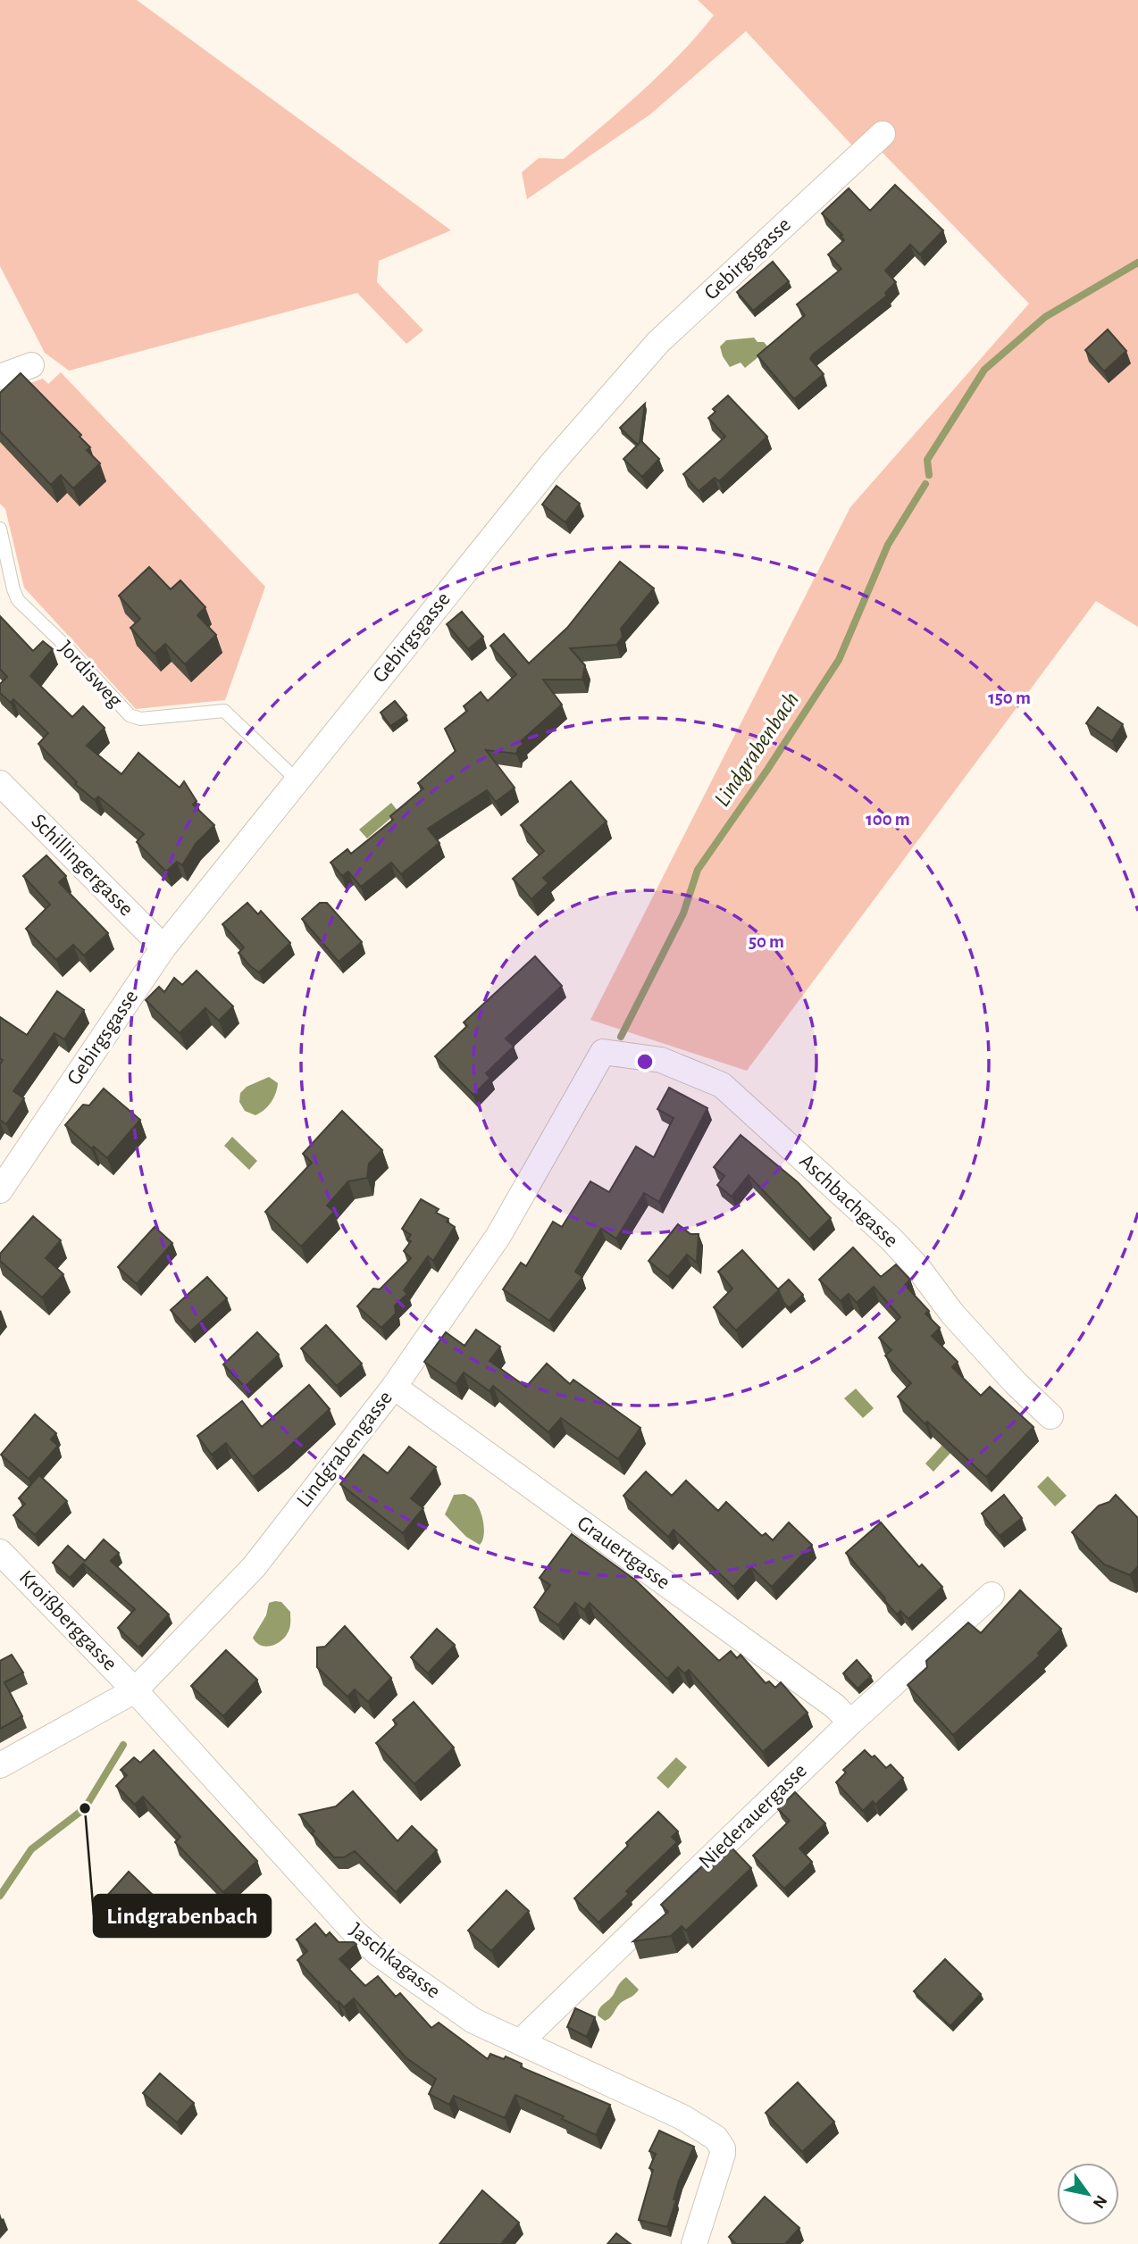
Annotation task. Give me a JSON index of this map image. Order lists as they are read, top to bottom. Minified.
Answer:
{"streets":{"street":["Gebirgsgasse","Schillingergasse","Aschbachgasse","Lindgrabengasse","Grauertgasse","Kroißberggasse","Niederauergasse","Jaschkagasse"],"lane":["Jordisweg"]},"crossings":[["Gebirgsgasse","Jordisweg"],["Gebirgsgasse","Schillingergasse"],["Aschbachgasse","Lindgrabengasse"],["Lindgrabengasse","Grauertgasse"],["Lindgrabengasse","Kroißberggasse"],["Lindgrabengasse","Jaschkagasse"],["Grauertgasse","Niederauergasse"],["Kroißberggasse","Jaschkagasse"],["Niederauergasse","Jaschkagasse"]],"water":["Lindgrabenbach"],"places":["Lindgrabenbach"],"north":"bottom right","rings":["150 m","100 m","50 m"]}
